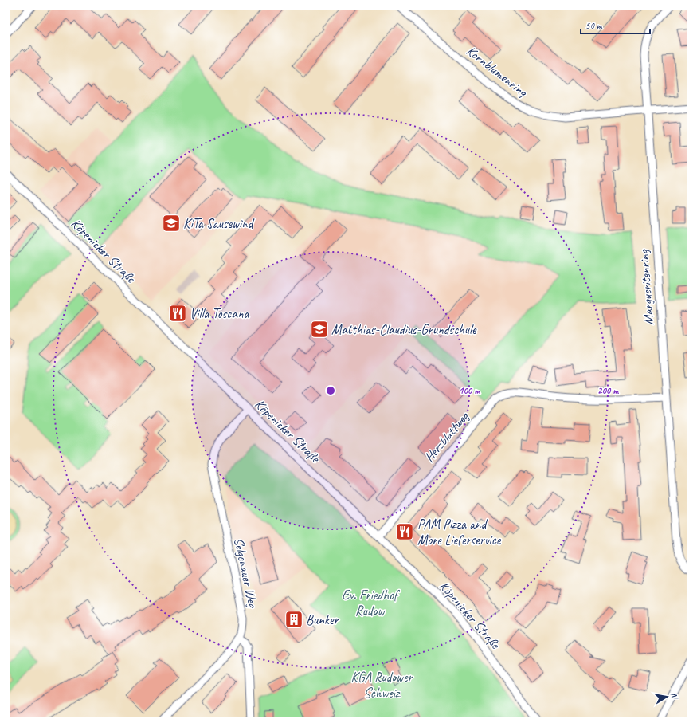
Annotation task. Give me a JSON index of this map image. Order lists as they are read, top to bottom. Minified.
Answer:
{"streets":{"street":["Kornblumenring","Köpenicker Straße","Margueritenring","Herzblattweg","Selgenauer Weg"]},"crossings":[["Kornblumenring","Margueritenring"],["Köpenicker Straße","Herzblattweg"],["Köpenicker Straße","Selgenauer Weg"],["Margueritenring","Herzblattweg"]],"parks":["Ev. Friedhof Rudow","KGA Rudower Schweiz"],"places":{"school or university":["KiTa Sausewind","Matthias-Claudius-Grundschule"],"restaurant":["Villa Toscana","PAM Pizza and More Lieferservice"],"building":["Bunker"]},"scale_bar":"50 m","north":"right","rings":["100 m","200 m"]}
